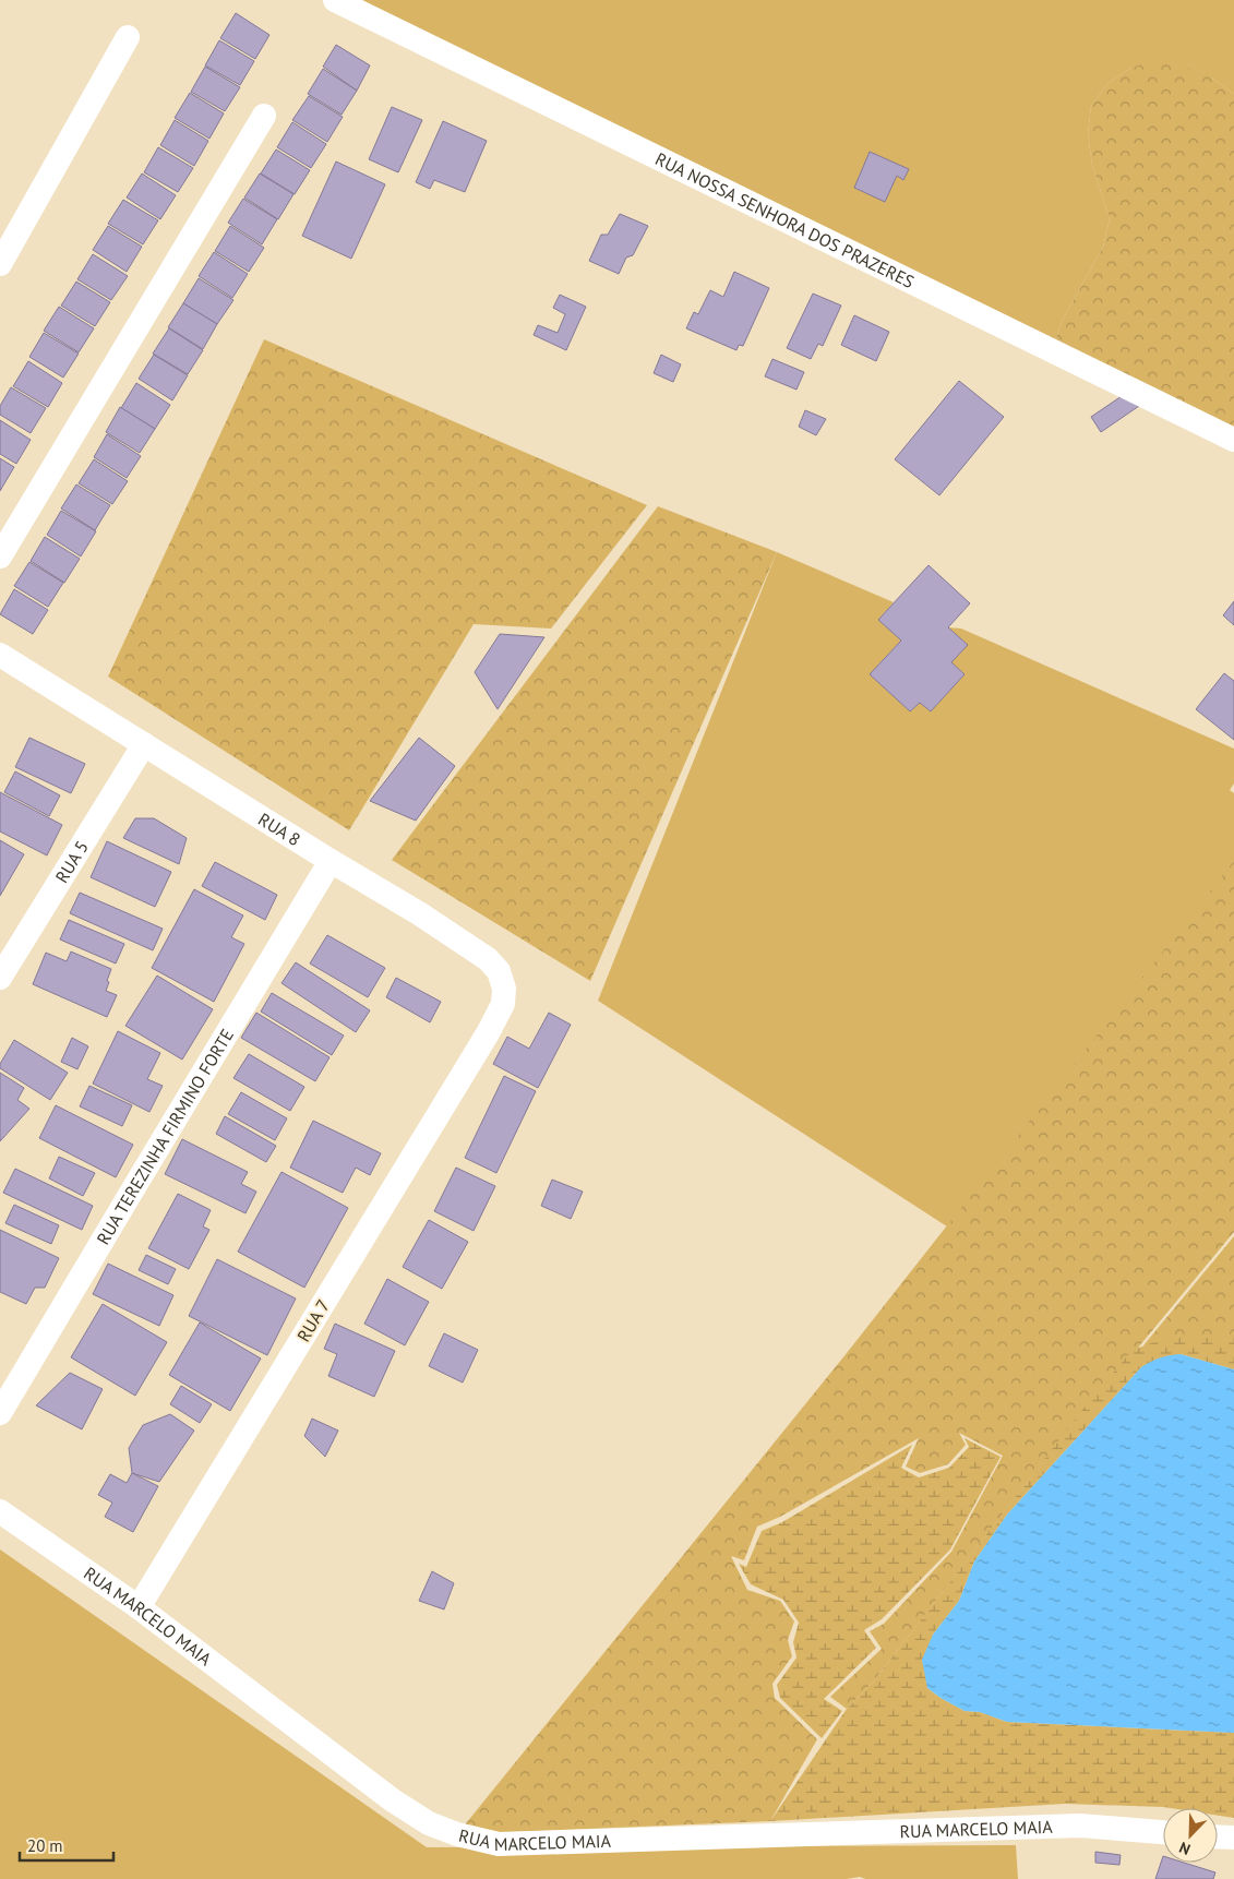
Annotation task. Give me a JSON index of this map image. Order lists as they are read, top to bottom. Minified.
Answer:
{"streets":{"street":["RUA NOSSA SENHORA DOS PRAZERES","RUA 8","RUA 5","RUA TEREZINHA FIRMINO FORTE","RUA 7","RUA MARCELO MAIA"]},"crossings":[["RUA 8","RUA 5"],["RUA 8","RUA TEREZINHA FIRMINO FORTE"],["RUA 8","RUA 7"],["RUA 7","RUA MARCELO MAIA"]],"scale_bar":"20 m","north":"bottom left"}
